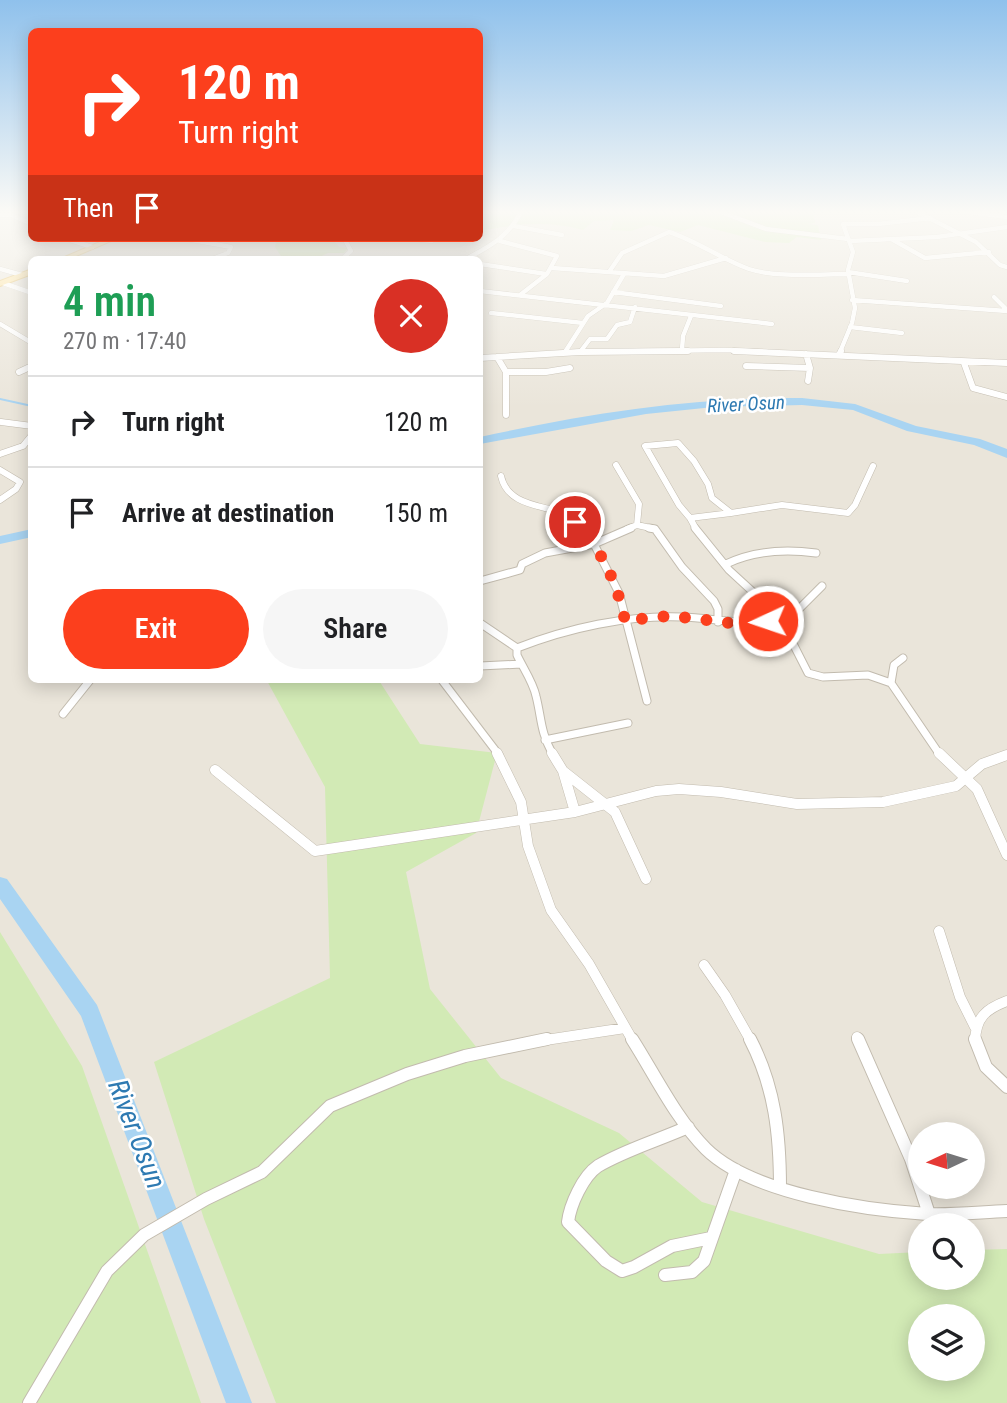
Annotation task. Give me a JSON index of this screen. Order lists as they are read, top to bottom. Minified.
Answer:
{"water":["River Osun"],"north":"left","page":{"turn":["120 m","Turn right"],"then":"Then","heading":["4 min","270 m · 17:40"],"list":[{"name":"Turn right","value":"120 m"},{"name":"Arrive at destination","value":"150 m"}],"buttons":["Exit","Share"]}}
